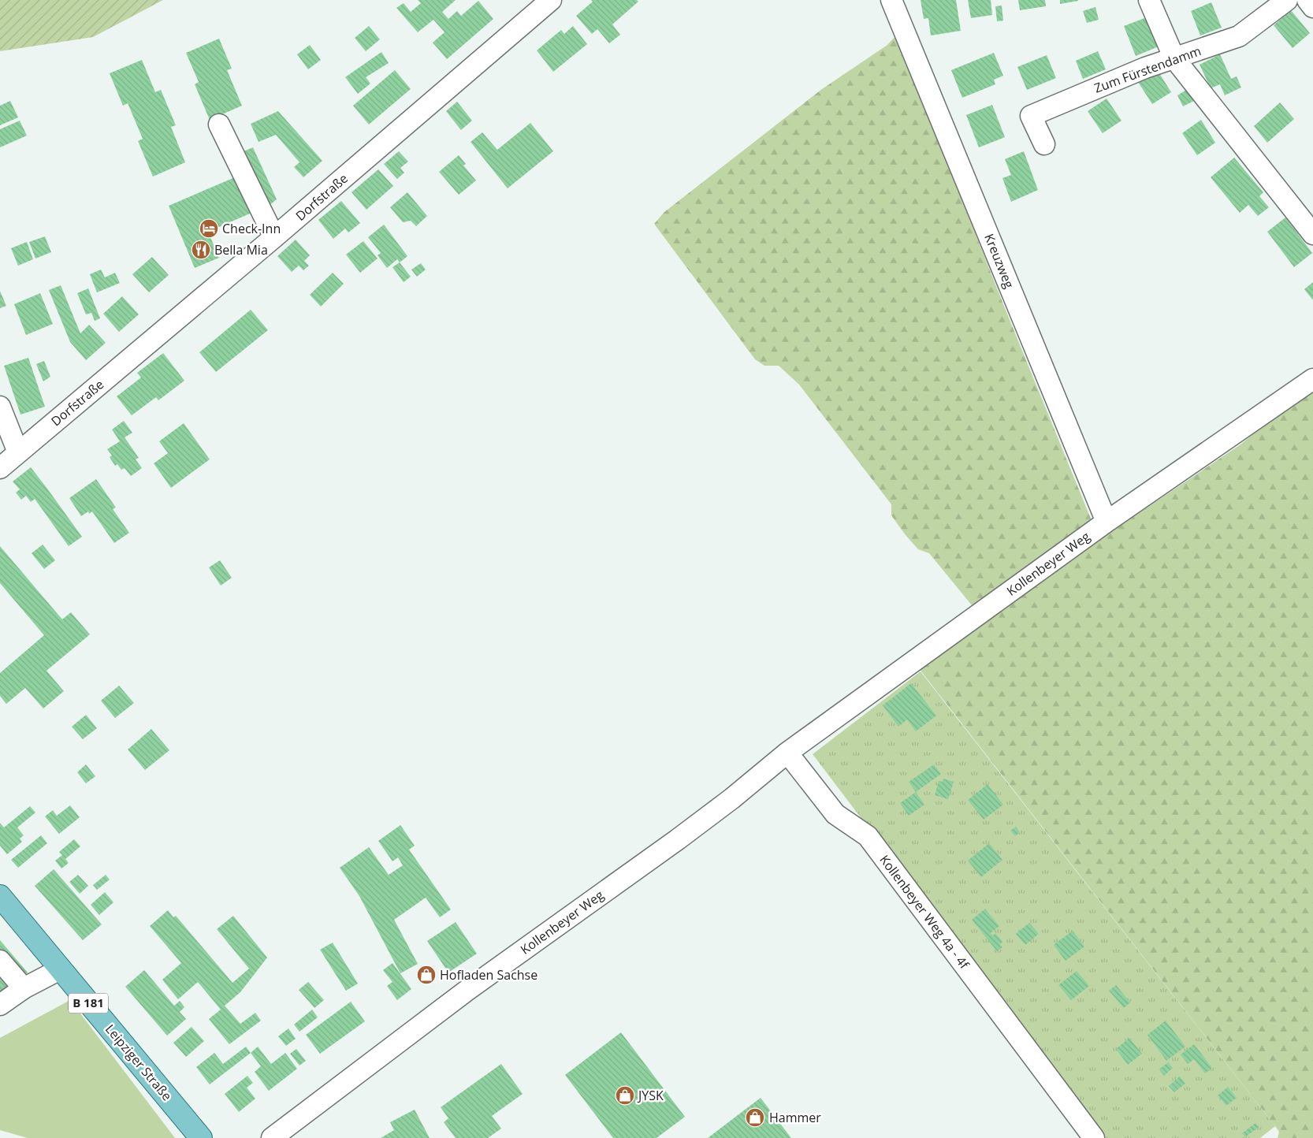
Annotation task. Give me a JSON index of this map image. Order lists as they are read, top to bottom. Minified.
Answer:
{"streets":{"main road":["B 181","Leipziger Straße"],"street":["Zum Fürstendamm","Dorfstraße","Kreuzweg","Kollenbeyer Weg","Kollenbeyer Weg 4a - 4f"]},"crossings":[["Kreuzweg","Kollenbeyer Weg"],["Kollenbeyer Weg","Kollenbeyer Weg 4a - 4f"]],"places":{"hotel":["Check-Inn"],"restaurant":["Bella Mia"],"shop":["Hofladen Sachse","JYSK","Hammer"]}}
